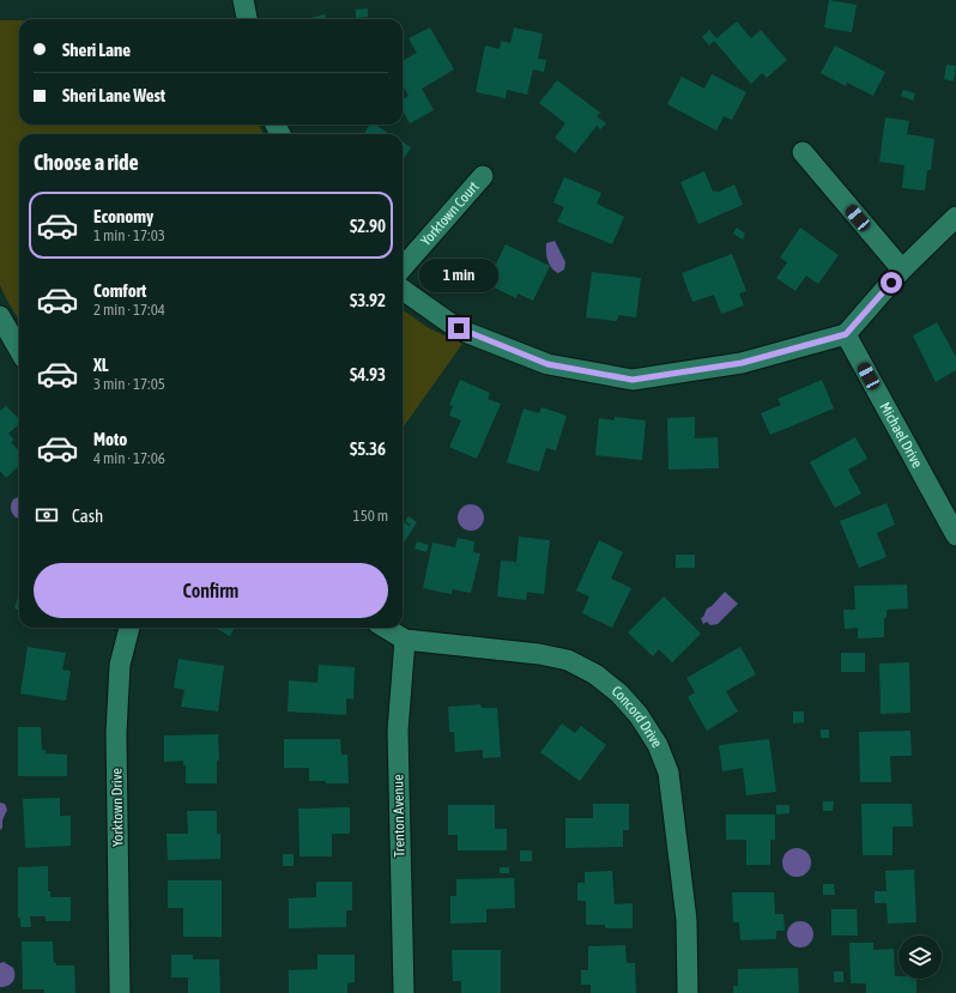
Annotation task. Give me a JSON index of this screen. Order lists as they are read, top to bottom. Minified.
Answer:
{"streets":{"street":["Yorktown Court","Michael Drive","Concord Drive","Yorktown Drive","Trenton Avenue"]},"crossings":[["Concord Drive","Trenton Avenue"]],"page":{"banner":["Sheri Lane","Sheri Lane West"],"heading":"Choose a ride","list":[{"name":"Economy","note":"1 min · 17:03","value":"$2.90"},{"name":"Comfort","note":"2 min · 17:04","value":"$3.92"},{"name":"XL","note":"3 min · 17:05","value":"$4.93"},{"name":"Moto","note":"4 min · 17:06","value":"$5.36"}],"bubble":"1 min","pay":["Cash","150 m"],"buttons":"Confirm"}}
